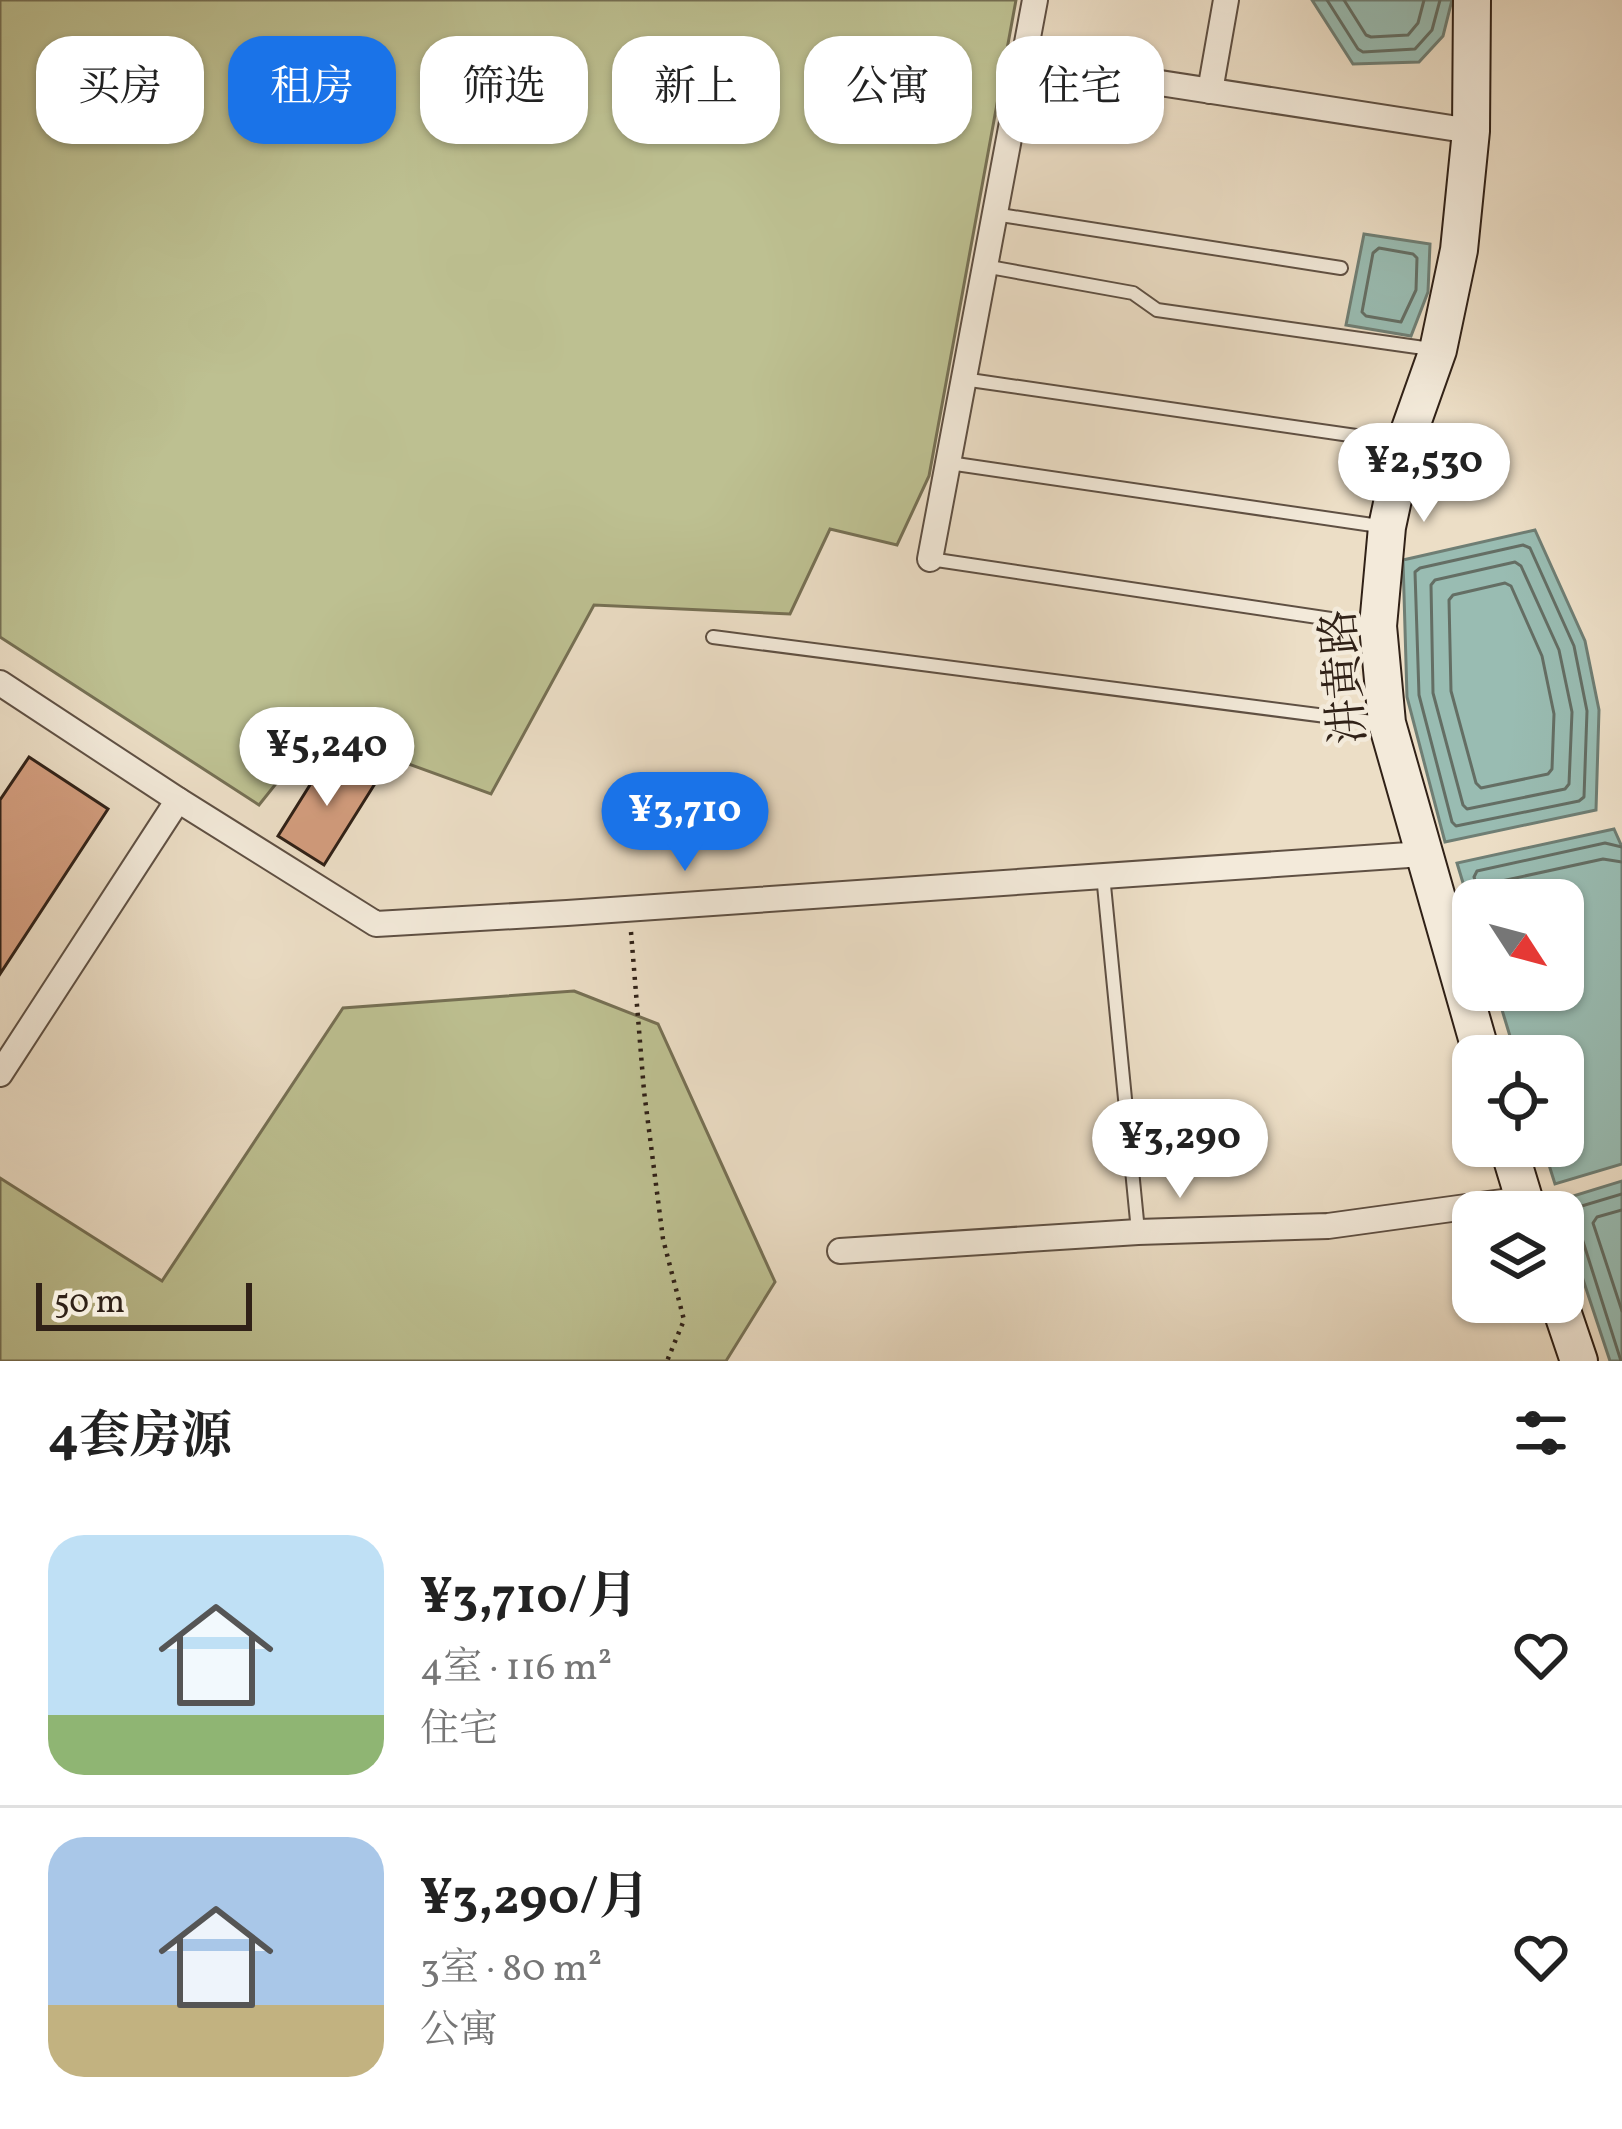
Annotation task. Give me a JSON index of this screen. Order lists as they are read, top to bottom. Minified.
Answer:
{"streets":{"main road":["汫黄路"]},"scale_bar":"50 m","north":"bottom right","page":{"chip":["买房","租房","筛选","新上","公寓","住宅"],"price":["¥2,530","¥5,240","¥3,710","¥3,290"],"scale":"50 m","heading":"4套房源","list":[{"name":"¥3,710/月","note":"4室 · 116 m² · 住宅"},{"name":"¥3,290/月","note":"3室 · 80 m² · 公寓"}]}}
